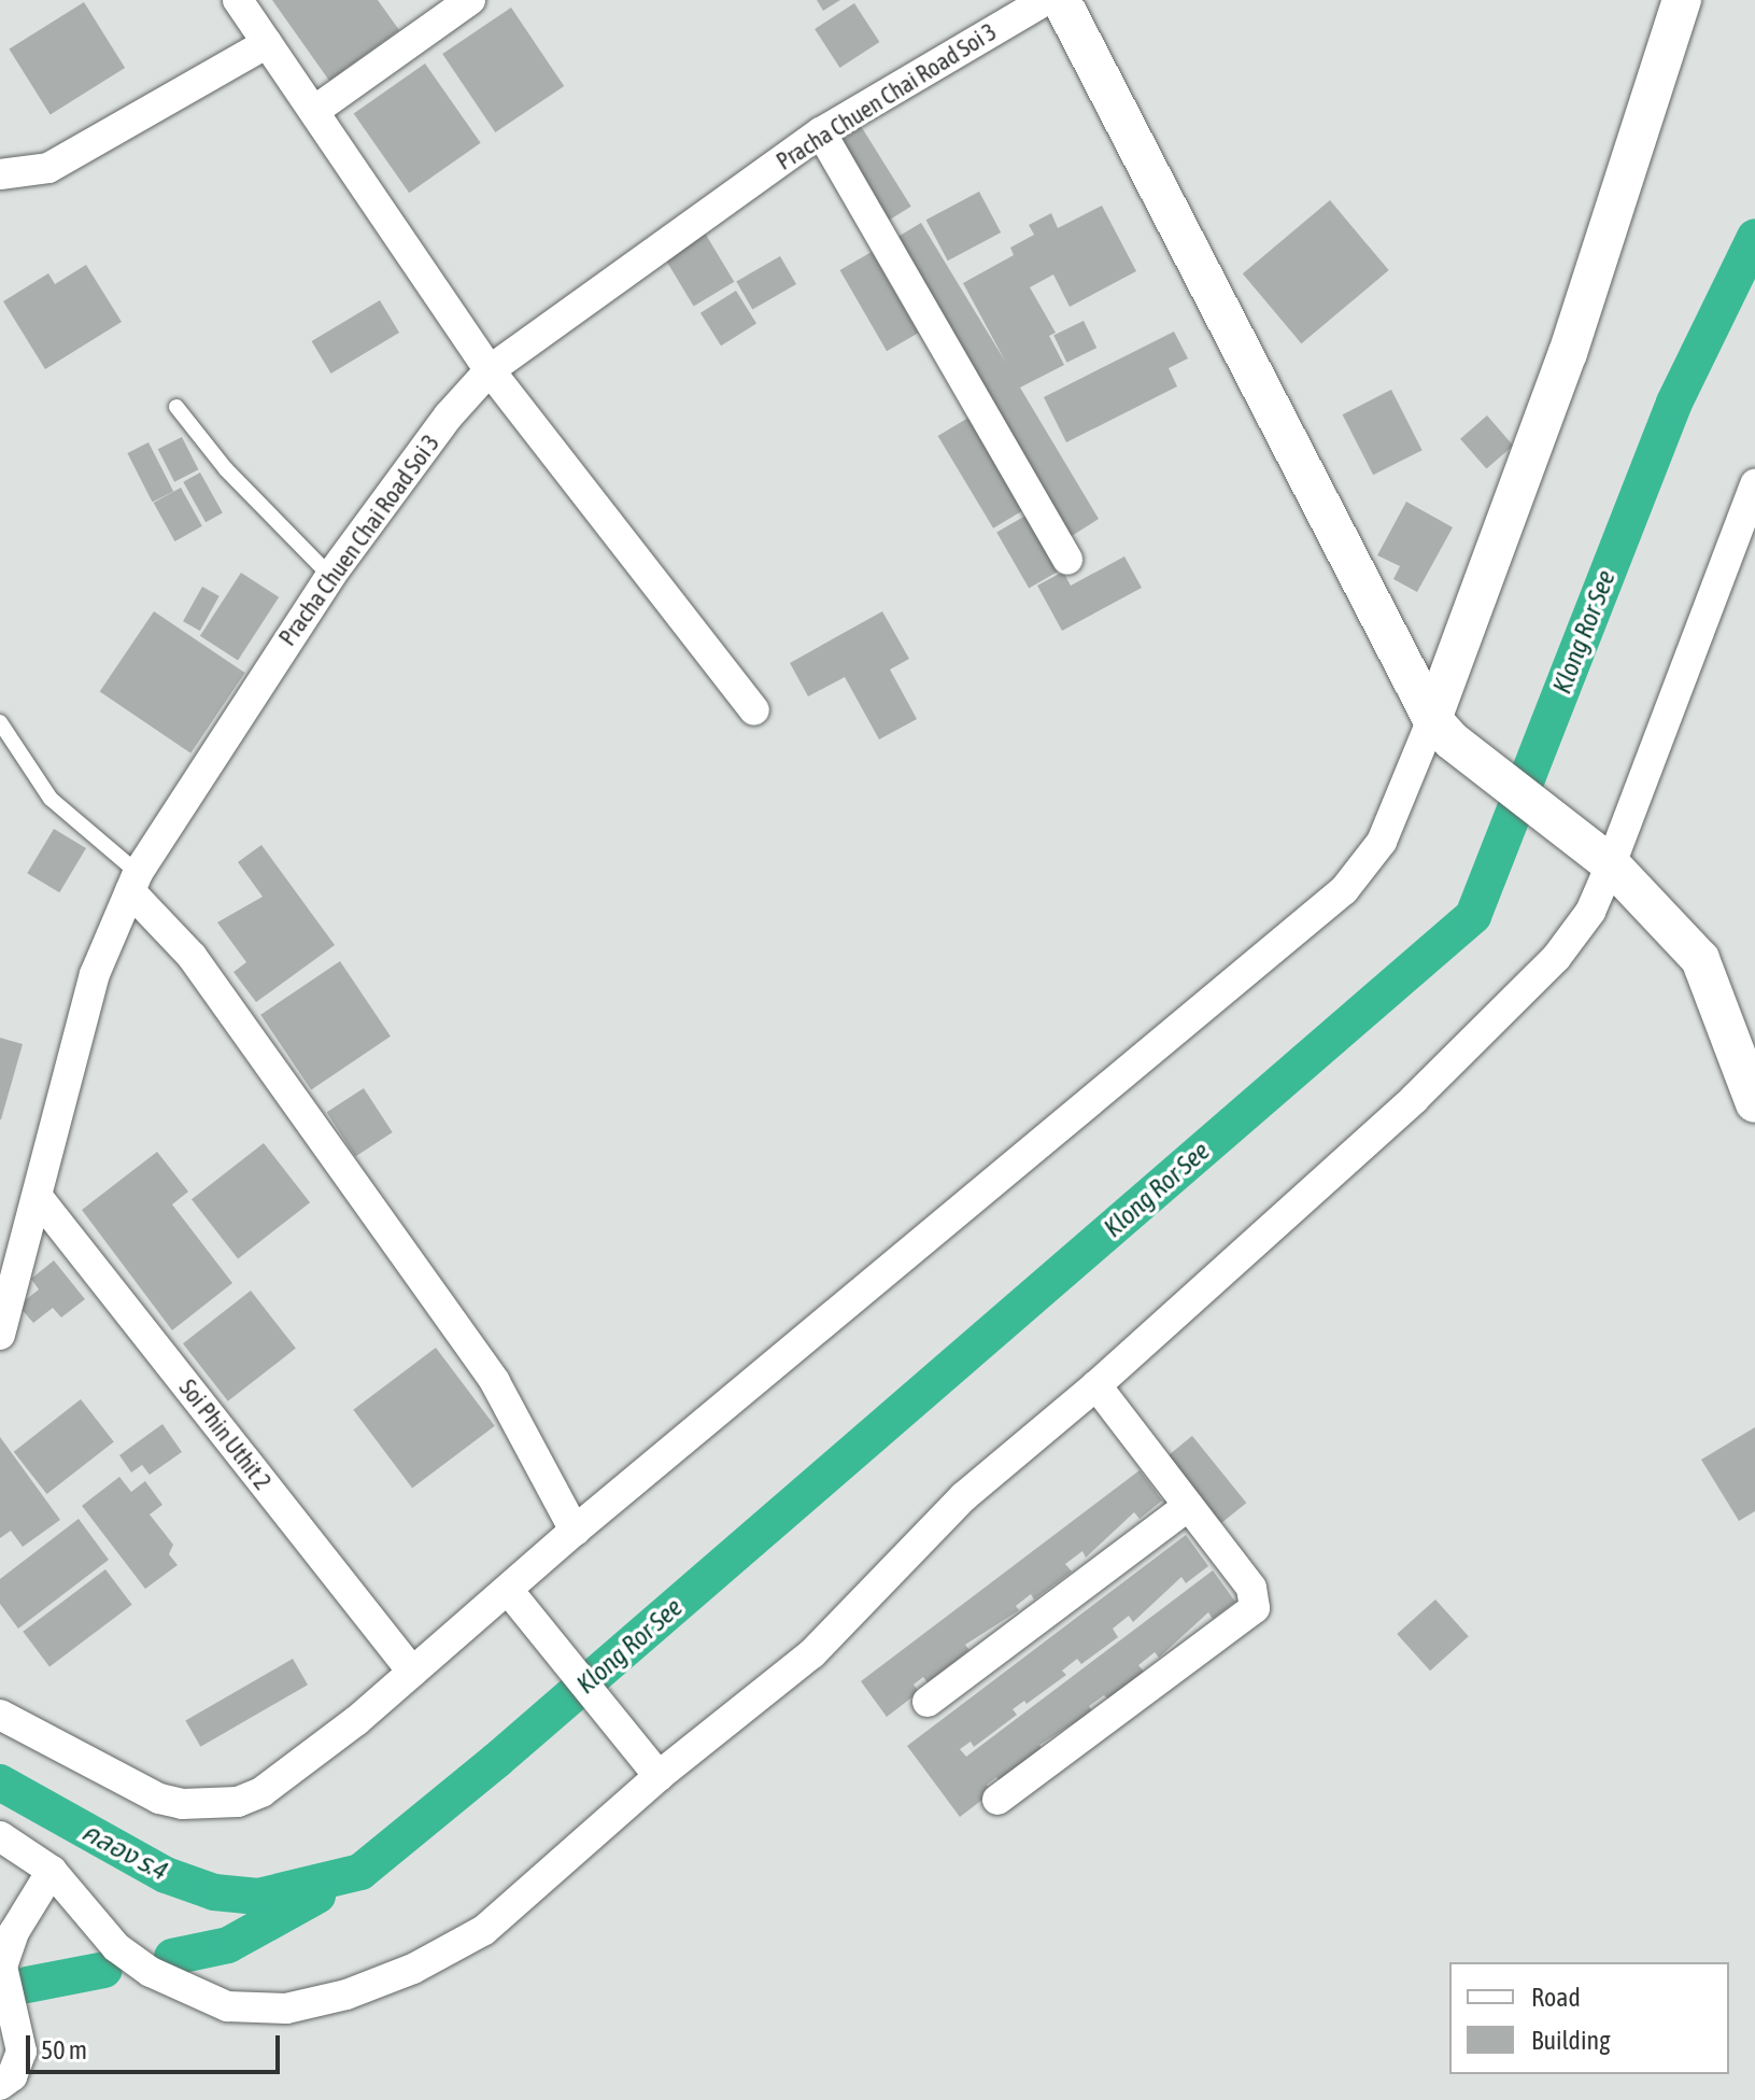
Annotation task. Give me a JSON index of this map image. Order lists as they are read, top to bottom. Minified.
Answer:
{"streets":{"street":["Pracha Chuen Chai Road Soi 3","Soi Phin Uthit 2"]},"crossings":[["Pracha Chuen Chai Road Soi 3","Soi Phin Uthit 2"]],"water":["Klong Ror See","คลอง ร.4"],"legend":["Road","Building"],"scale_bar":"50 m"}
